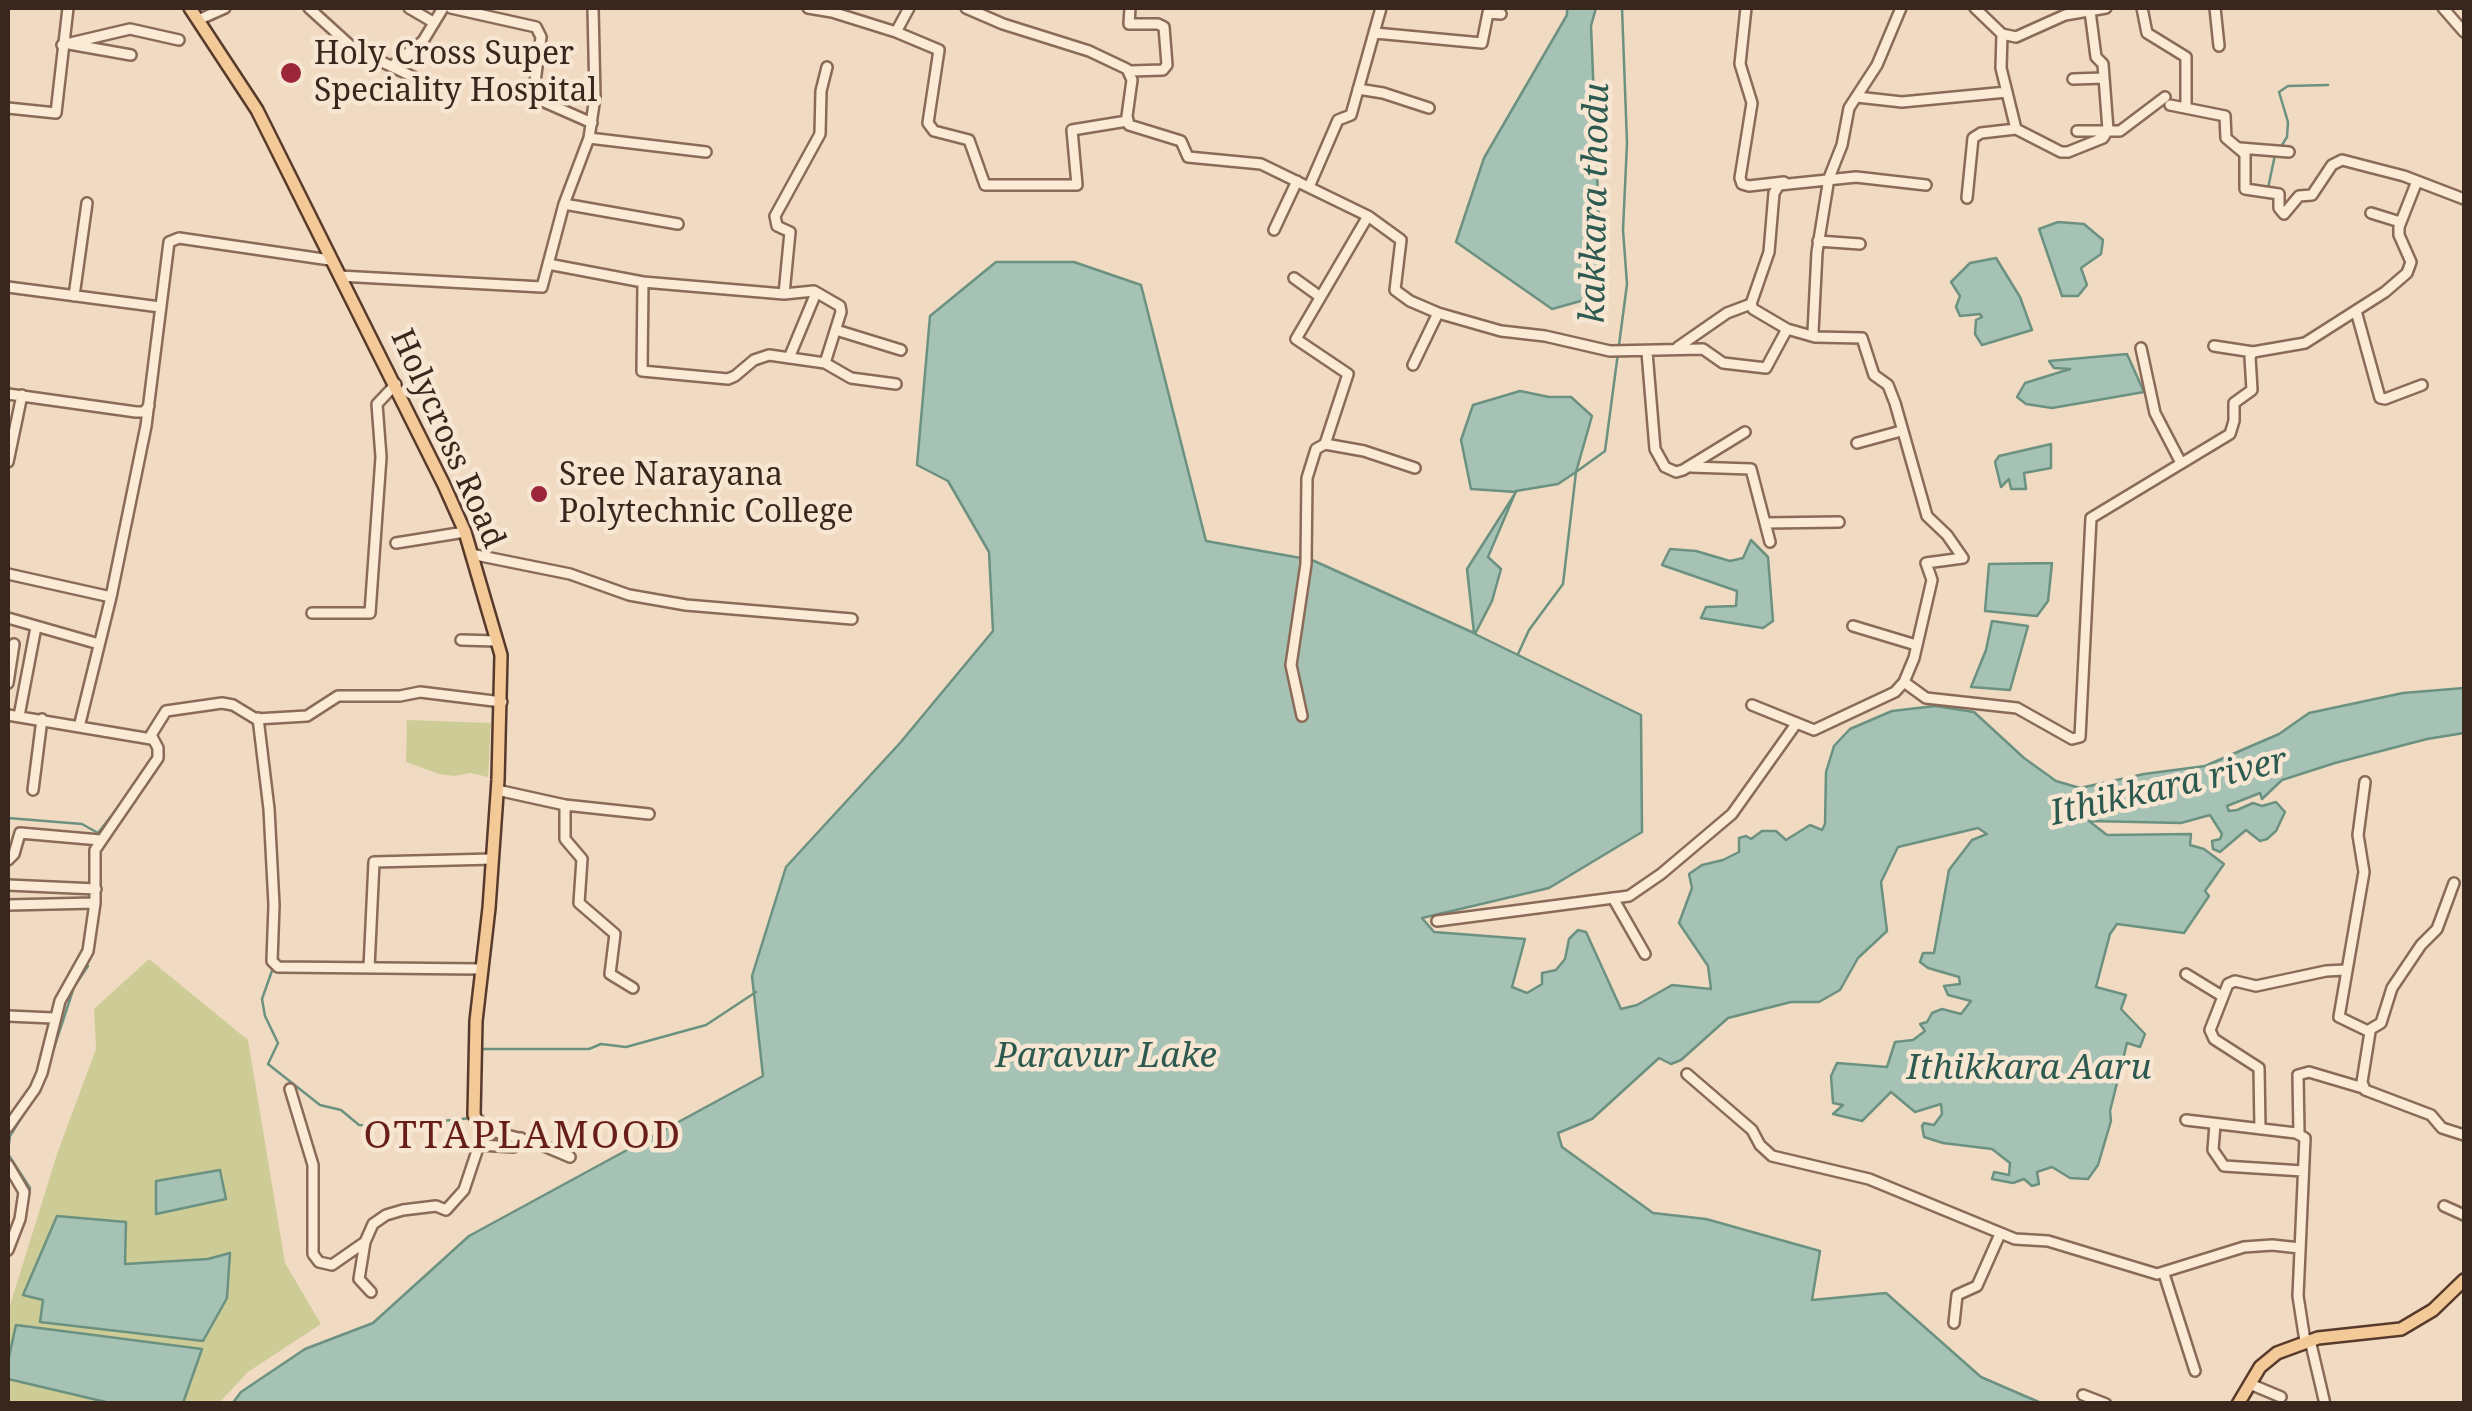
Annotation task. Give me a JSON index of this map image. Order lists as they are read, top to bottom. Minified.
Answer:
{"streets":{"main road":["Holycross Road"]},"districts":["OTTAPLAMOOD"],"water":["kakkara thodu","Ithikkara river","Paravur Lake","Ithikkara Aaru"],"places":["Holy Cross Super Speciality Hospital","Sree Narayana Polytechnic College"]}
